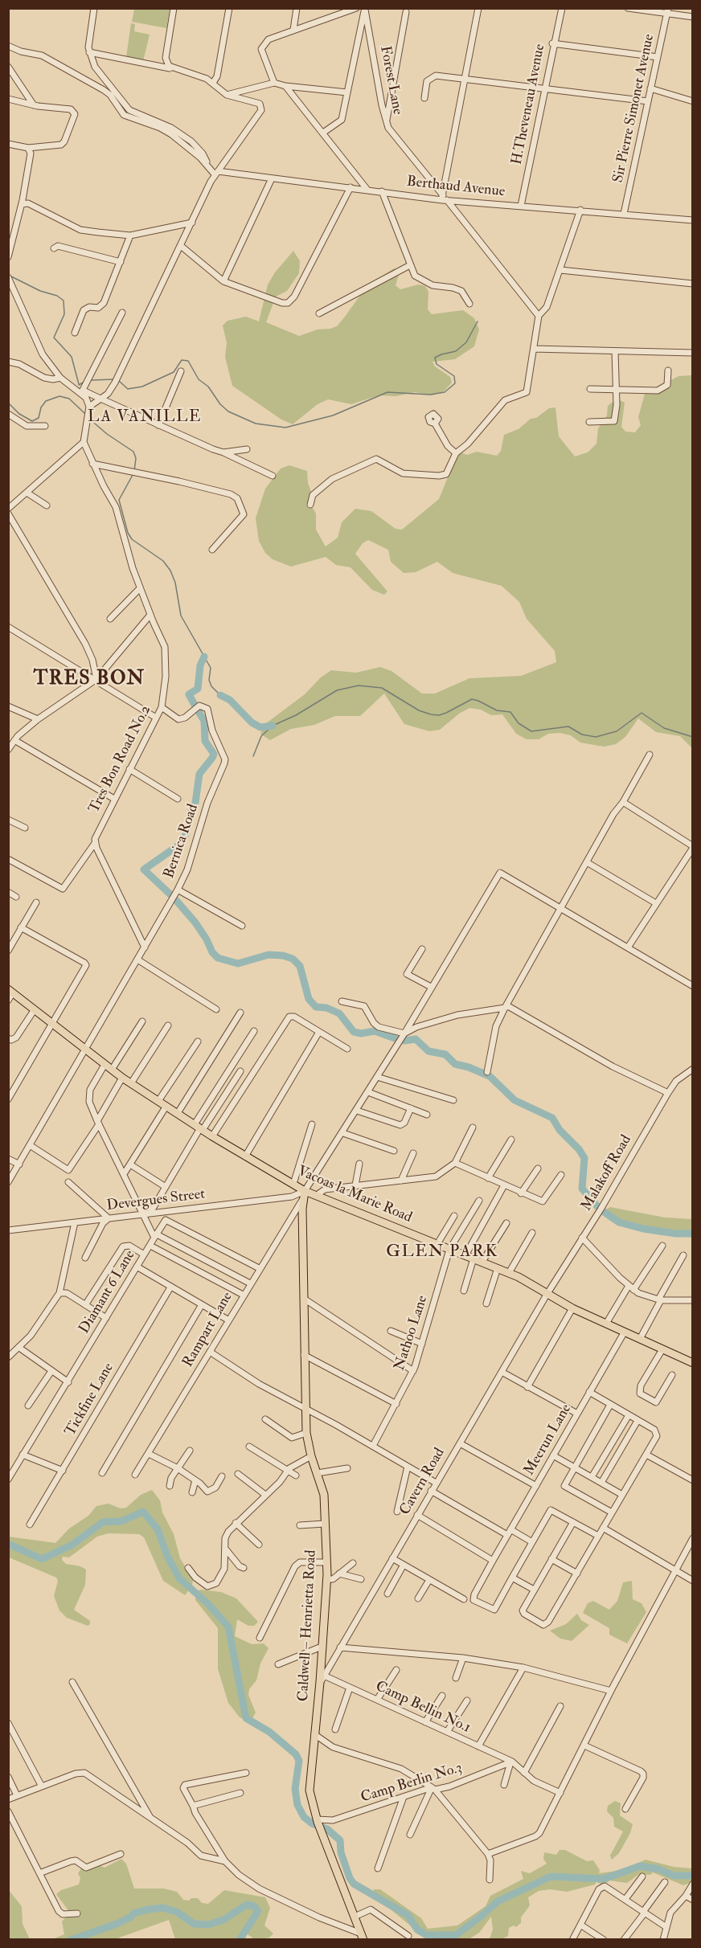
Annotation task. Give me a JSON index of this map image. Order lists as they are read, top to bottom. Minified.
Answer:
{"streets":{"main road":["Vacoas la Marie Road","Caldwell – Henrietta Road"],"street":["Forest Lane","H.Theveneau Avenue","Sir Pierre Simonet Avenue","Berthaud Avenue","Tres Bon Road No.2","Bernica Road","Malakoff Road","Devergues Street","Diamant 6 Lane","Rampart Lane","Nathoo Lane","Tickfine Lane","Meerun Lane","Cavern Road","Camp Bellin No.1","Camp Berlin No.3"]},"crossings":[["Forest Lane","Berthaud Avenue"],["H.Theveneau Avenue","Berthaud Avenue"],["Sir Pierre Simonet Avenue","Berthaud Avenue"],["Tres Bon Road No.2","Bernica Road"],["Bernica Road","Vacoas la Marie Road"],["Malakoff Road","Vacoas la Marie Road"],["Malakoff Road","Cavern Road"],["Vacoas la Marie Road","Devergues Street"],["Vacoas la Marie Road","Rampart Lane"],["Vacoas la Marie Road","Nathoo Lane"],["Vacoas la Marie Road","Meerun Lane"],["Vacoas la Marie Road","Cavern Road"],["Vacoas la Marie Road","Caldwell – Henrietta Road"],["Devergues Street","Diamant 6 Lane"],["Devergues Street","Rampart Lane"],["Devergues Street","Caldwell – Henrietta Road"],["Rampart Lane","Caldwell – Henrietta Road"],["Cavern Road","Caldwell – Henrietta Road"],["Cavern Road","Camp Bellin No.1"],["Caldwell – Henrietta Road","Camp Bellin No.1"],["Caldwell – Henrietta Road","Camp Berlin No.3"],["Camp Bellin No.1","Camp Berlin No.3"]],"districts":["LA VANILLE","TRES BON","GLEN PARK"]}
